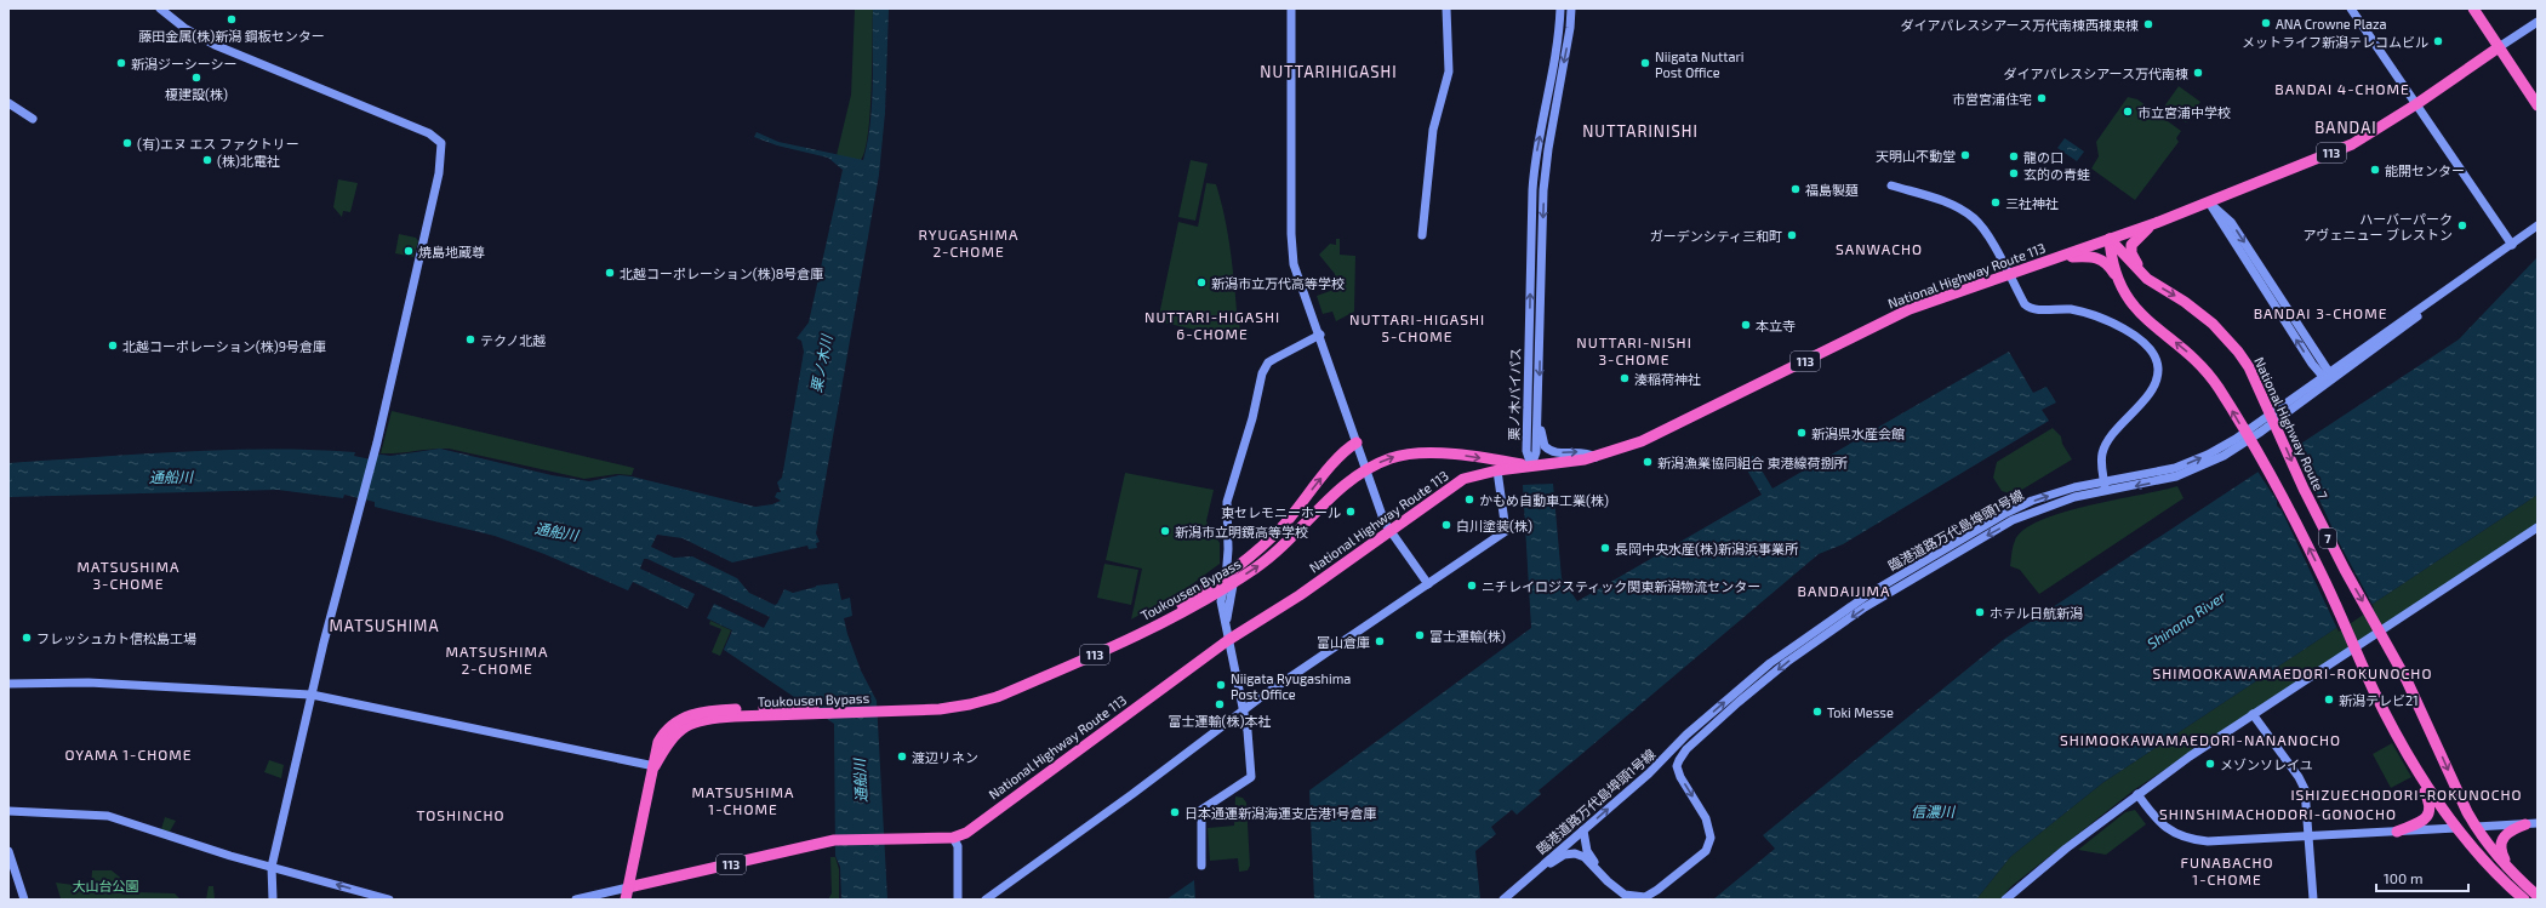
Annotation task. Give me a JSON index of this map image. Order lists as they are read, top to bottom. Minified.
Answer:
{"streets":{"highway":["113","National Highway Route 113","National Highway Route 7","7","Toukousen Bypass"],"street":["栗ノ木バイパス","臨港道路万代島埠頭1号線"]},"crossings":[["113","National Highway Route 113"],["113","Toukousen Bypass"],["National Highway Route 113","栗ノ木バイパス"],["National Highway Route 113","National Highway Route 7"],["National Highway Route 113","7"],["National Highway Route 113","Toukousen Bypass"],["栗ノ木バイパス","Toukousen Bypass"],["National Highway Route 7","7"]],"one_way":["Toukousen Bypass"],"districts":["NUTTARIHIGASHI","BANDAI 4-CHOME","BANDAI","NUTTARINISHI","RYUGASHIMA 2-CHOME","SANWACHO","BANDAI 3-CHOME","NUTTARI-HIGASHI 6-CHOME","NUTTARI-HIGASHI 5-CHOME","NUTTARI-NISHI 3-CHOME","MATSUSHIMA 3-CHOME","BANDAIJIMA","MATSUSHIMA","MATSUSHIMA 2-CHOME","SHIMOOKAWAMAEDORI-ROKUNOCHO","SHIMOOKAWAMAEDORI-NANANOCHO","OYAMA 1-CHOME","MATSUSHIMA 1-CHOME","ISHIZUECHODORI-ROKUNOCHO","SHINSHIMACHODORI-GONOCHO","TOSHINCHO","FUNABACHO 1-CHOME"],"water":["栗ノ木川","通船川","Shinano River","信濃川"],"parks":["大山台公園"],"places":["藤田金属(株)新潟 鋼板センター","ANA Crowne Plaza","ダイアパレスシアース万代南棟西棟東棟","メットライフ新潟テレコムビル","新潟ジーシーシー","Niigata Nuttari Post Office","ダイアパレスシアース万代南棟","榎建設(株)","市営宮浦住宅","市立宮浦中学校","(有)エヌ エス ファクトリー","天明山不動堂","龍の口","(株)北電社","能開センター","玄的の青蛙","福島製麺","三社神社","ハーバーパーク アヴェニュー ブレストン","ガーデンシティ三和町","焼島地蔵尊","北越コーポレーション(株)8号倉庫","新潟市立万代高等学校","本立寺","テクノ北越","北越コーポレーション(株)9号倉庫","湊稲荷神社","新潟県水産会館","新潟漁業協同組合 東港線荷捌所","かもめ自動車工業(株)","東セレモニーホール","白川塗装(株)","新潟市立明鏡高等学校","長岡中央水産(株)新潟浜事業所","ニチレイロジスティック関東新潟物流センター","ホテル日航新潟","富士運輸(株)","フレッシュカト信松島工場","富山倉庫","Niigata Ryugashima Post Office","新潟テレビ21","富士運輸(株)本社","Toki Messe","渡辺リネン","メゾンソレイユ","日本通運新潟海運支店港1号倉庫"],"scale_bar":"100 m"}
